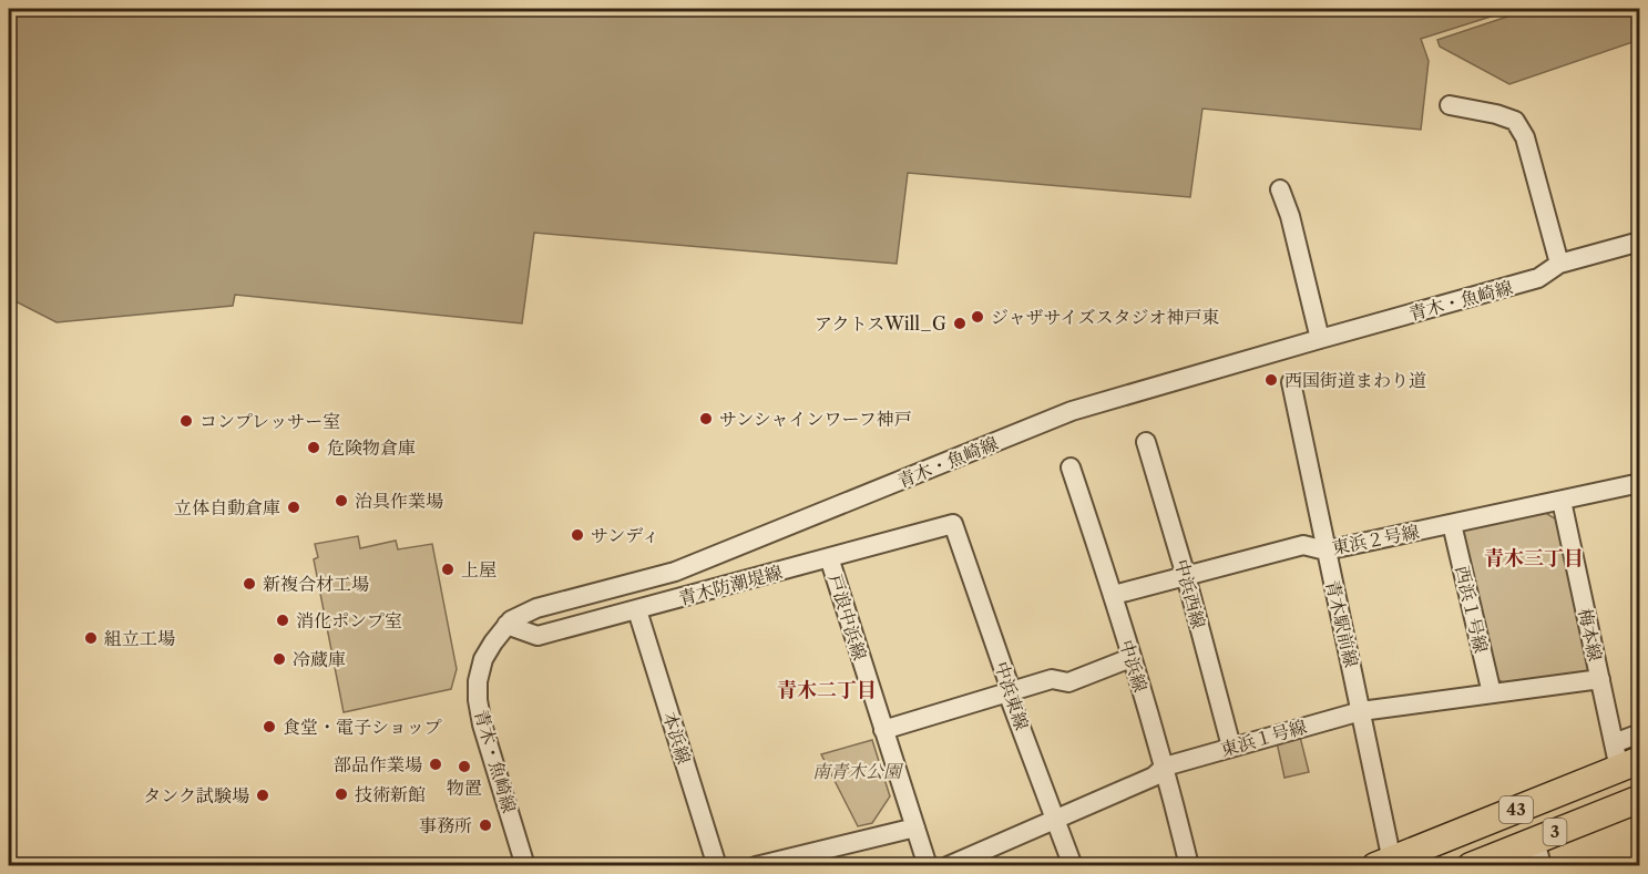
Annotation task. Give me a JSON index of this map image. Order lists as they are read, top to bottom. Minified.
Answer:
{"streets":{"highway":["43","3"],"street":["青木・魚崎線","東浜２号線","青木防潮堤線","中浜西線","西浜１号線","戸浪中浜線","青木駅前線","梅本線","中浜線","中浜東線","本浜線","東浜１号線"]},"crossings":[["青木・魚崎線","青木防潮堤線"],["東浜２号線","中浜西線"],["東浜２号線","西浜１号線"],["東浜２号線","青木駅前線"],["東浜２号線","梅本線"],["東浜２号線","中浜線"],["青木防潮堤線","戸浪中浜線"],["青木防潮堤線","中浜東線"],["青木防潮堤線","本浜線"],["中浜西線","東浜１号線"],["西浜１号線","東浜１号線"],["青木駅前線","東浜１号線"],["青木駅前線","43"],["梅本線","東浜１号線"],["梅本線","43"],["中浜線","東浜１号線"],["中浜東線","東浜１号線"]],"districts":["青木三丁目","青木二丁目"],"parks":["南青木公園"],"places":["ジャザサイズスタジオ神戸東","アクトスWill_G","西国街道まわり道","サンシャインワーフ神戸","コンプレッサー室","危険物倉庫","治具作業場","立体自動倉庫","サンディ","上屋","新複合材工場","消化ポンプ室","組立工場","冷蔵庫","食堂・電子ショップ","部品作業場","物置","技術新館","タンク試験場","事務所"]}
